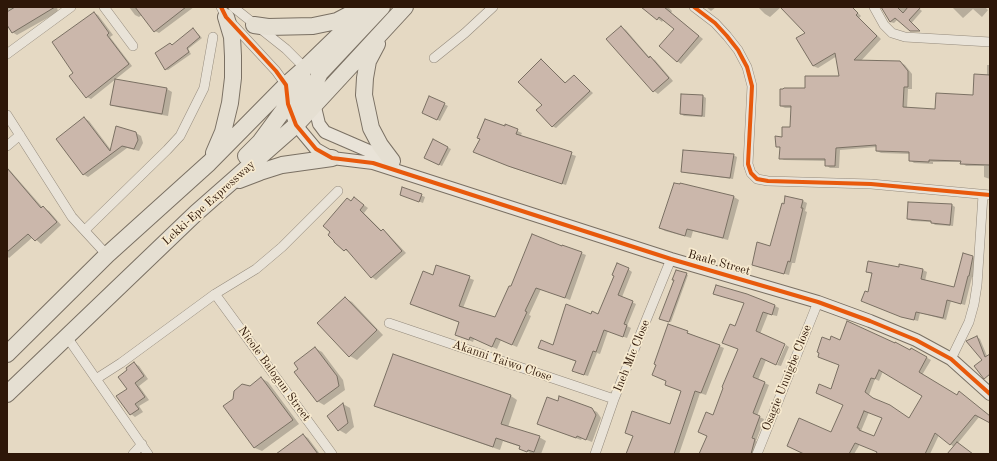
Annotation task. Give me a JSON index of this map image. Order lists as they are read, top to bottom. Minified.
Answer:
{"streets":{"highway":["Lekki-Epe Expressway"],"street":["Baale Street","Ineh Mic Close","Akanni Taiwo Close","Nicole Balogun Street","Osagie Unuigbe Close"]},"crossings":[["Baale Street","Ineh Mic Close"],["Baale Street","Osagie Unuigbe Close"],["Ineh Mic Close","Akanni Taiwo Close"]]}
